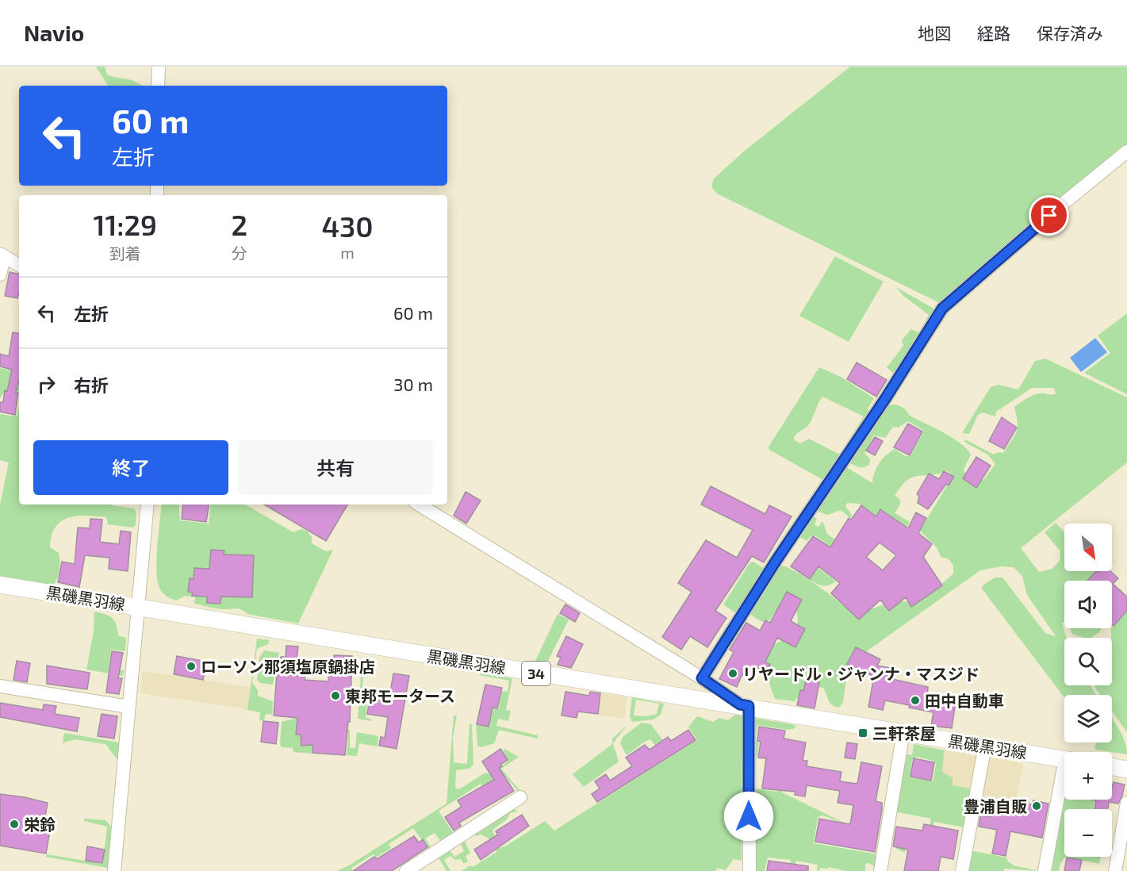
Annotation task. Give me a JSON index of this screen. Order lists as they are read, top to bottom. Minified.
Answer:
{"streets":{"main road":["黒磯黒羽線","34"]},"places":{"other":["ローソン那須塩原鍋掛店","リヤードル・ジャンナ・マスジド","東邦モータース","田中自動車","豊浦自販","栄鈴"],"transit":["三軒茶屋"]},"north":"bottom right","page":{"header":"Navio","nav":["地図","経路","保存済み"],"turn":["60 m","左折"],"eta":["11:29","到着","2","分","430","m"],"list":[{"name":"左折","value":"60 m"},{"name":"右折","value":"30 m"}],"buttons":["終了","共有"],"map_buttons":["+","−"]}}
